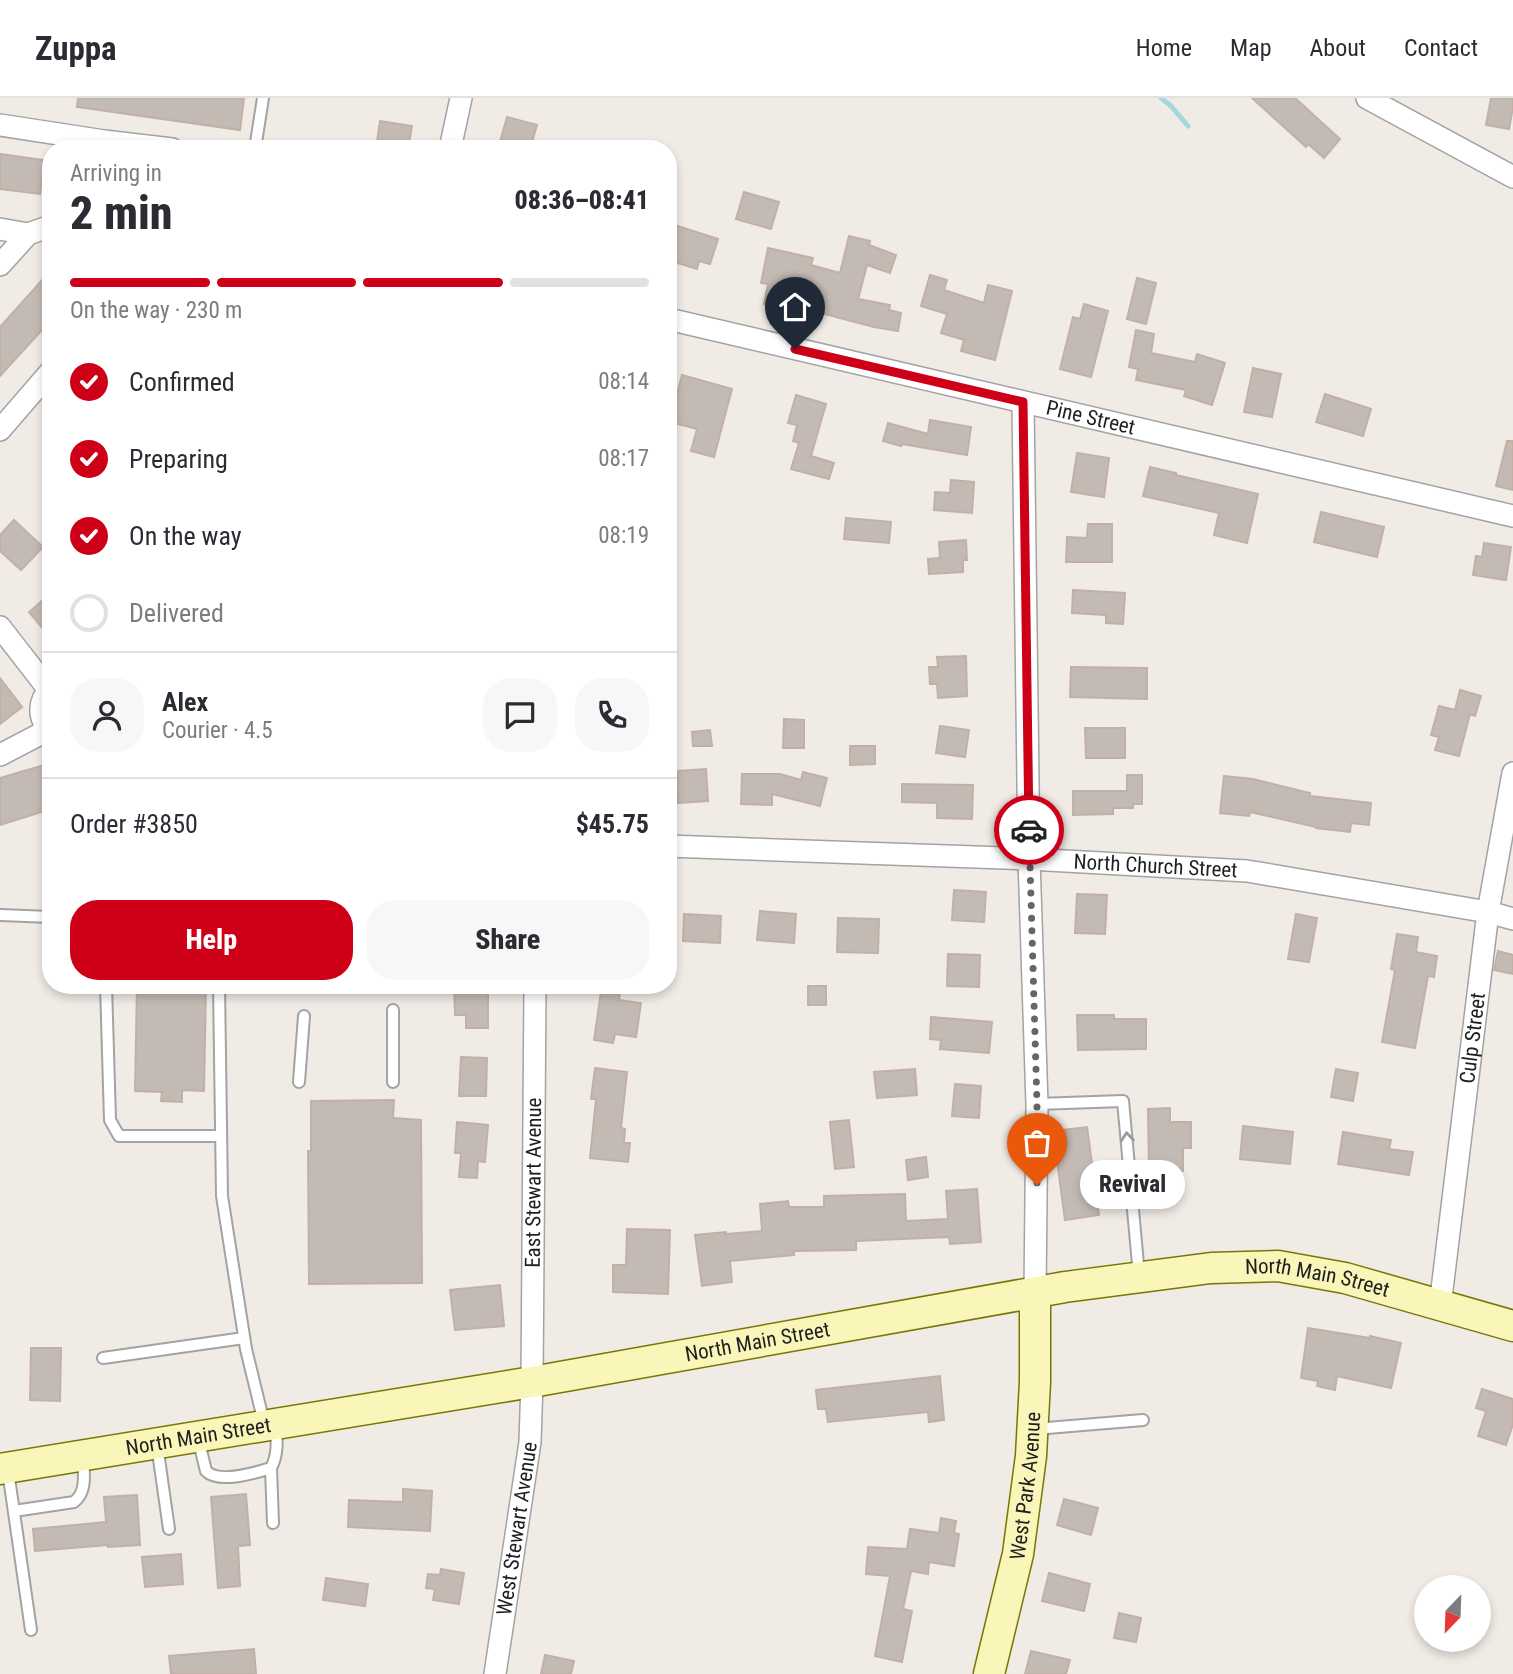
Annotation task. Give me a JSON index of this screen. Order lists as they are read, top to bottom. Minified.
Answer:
{"streets":{"main road":["North Main Street","West Park Avenue"],"street":["Pine Street","North Church Street","Culp Street","East Stewart Avenue","West Stewart Avenue"]},"crossings":[["North Church Street","Culp Street"],["Culp Street","North Main Street"],["East Stewart Avenue","North Main Street"],["East Stewart Avenue","West Stewart Avenue"],["North Main Street","West Park Avenue"],["North Main Street","West Stewart Avenue"]],"places":["Revival"],"north":"bottom left","page":{"header":"Zuppa","nav":["Home","Map","About","Contact"],"heading":["2 min","Arriving in","08:36–08:41"],"panel":["Alex","Courier · 4.5","Order #3850","$45.75"],"bar":"On the way · 230 m","list":[["Confirmed","08:14"],["Preparing","08:17"],["On the way","08:19"],"Delivered"],"buttons":["Help","Share"],"bubble":"Revival"}}
